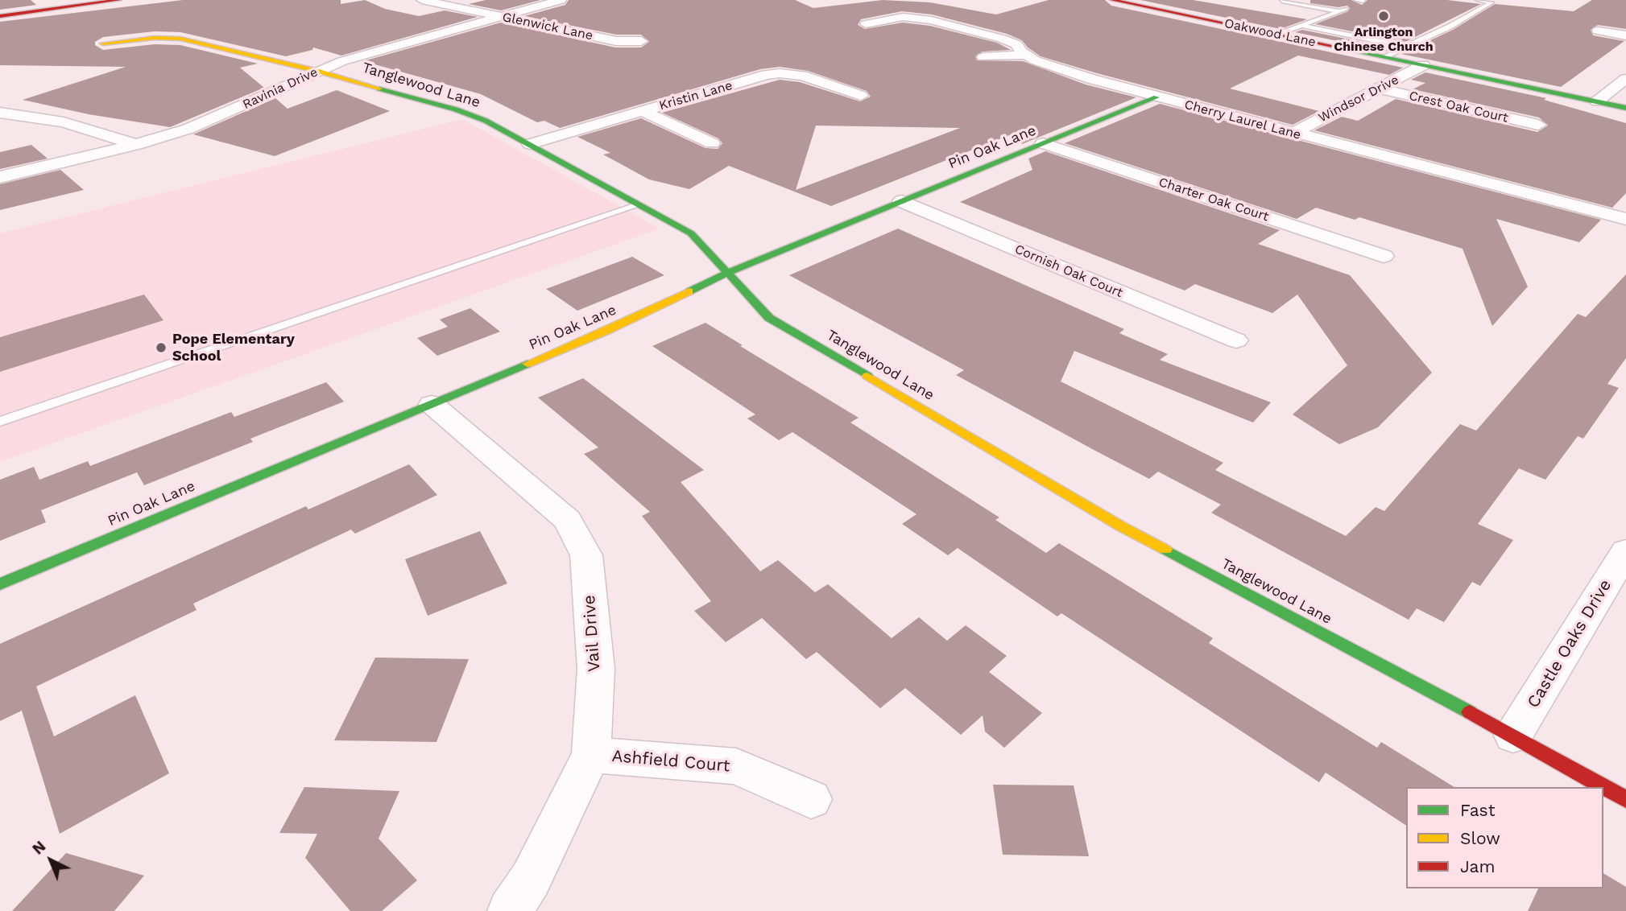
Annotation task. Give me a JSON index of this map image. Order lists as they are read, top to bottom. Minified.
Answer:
{"streets":{"street":["Glenwick Lane","Oakwood Lane","Tanglewood Lane","Ravinia Drive","Kristin Lane","Windsor Drive","Crest Oak Court","Cherry Laurel Lane","Pin Oak Lane","Charter Oak Court","Cornish Oak Court","Vail Drive","Castle Oaks Drive","Ashfield Court"]},"crossings":[["Glenwick Lane","Ravinia Drive"],["Oakwood Lane","Windsor Drive"],["Tanglewood Lane","Ravinia Drive"],["Tanglewood Lane","Kristin Lane"],["Tanglewood Lane","Pin Oak Lane"],["Tanglewood Lane","Castle Oaks Drive"],["Windsor Drive","Crest Oak Court"],["Windsor Drive","Cherry Laurel Lane"],["Cherry Laurel Lane","Pin Oak Lane"],["Pin Oak Lane","Charter Oak Court"],["Pin Oak Lane","Cornish Oak Court"],["Pin Oak Lane","Vail Drive"],["Vail Drive","Ashfield Court"]],"places":["Arlington Chinese Church","Pope Elementary School"],"legend":["Fast","Slow","Jam"],"north":"top left"}
